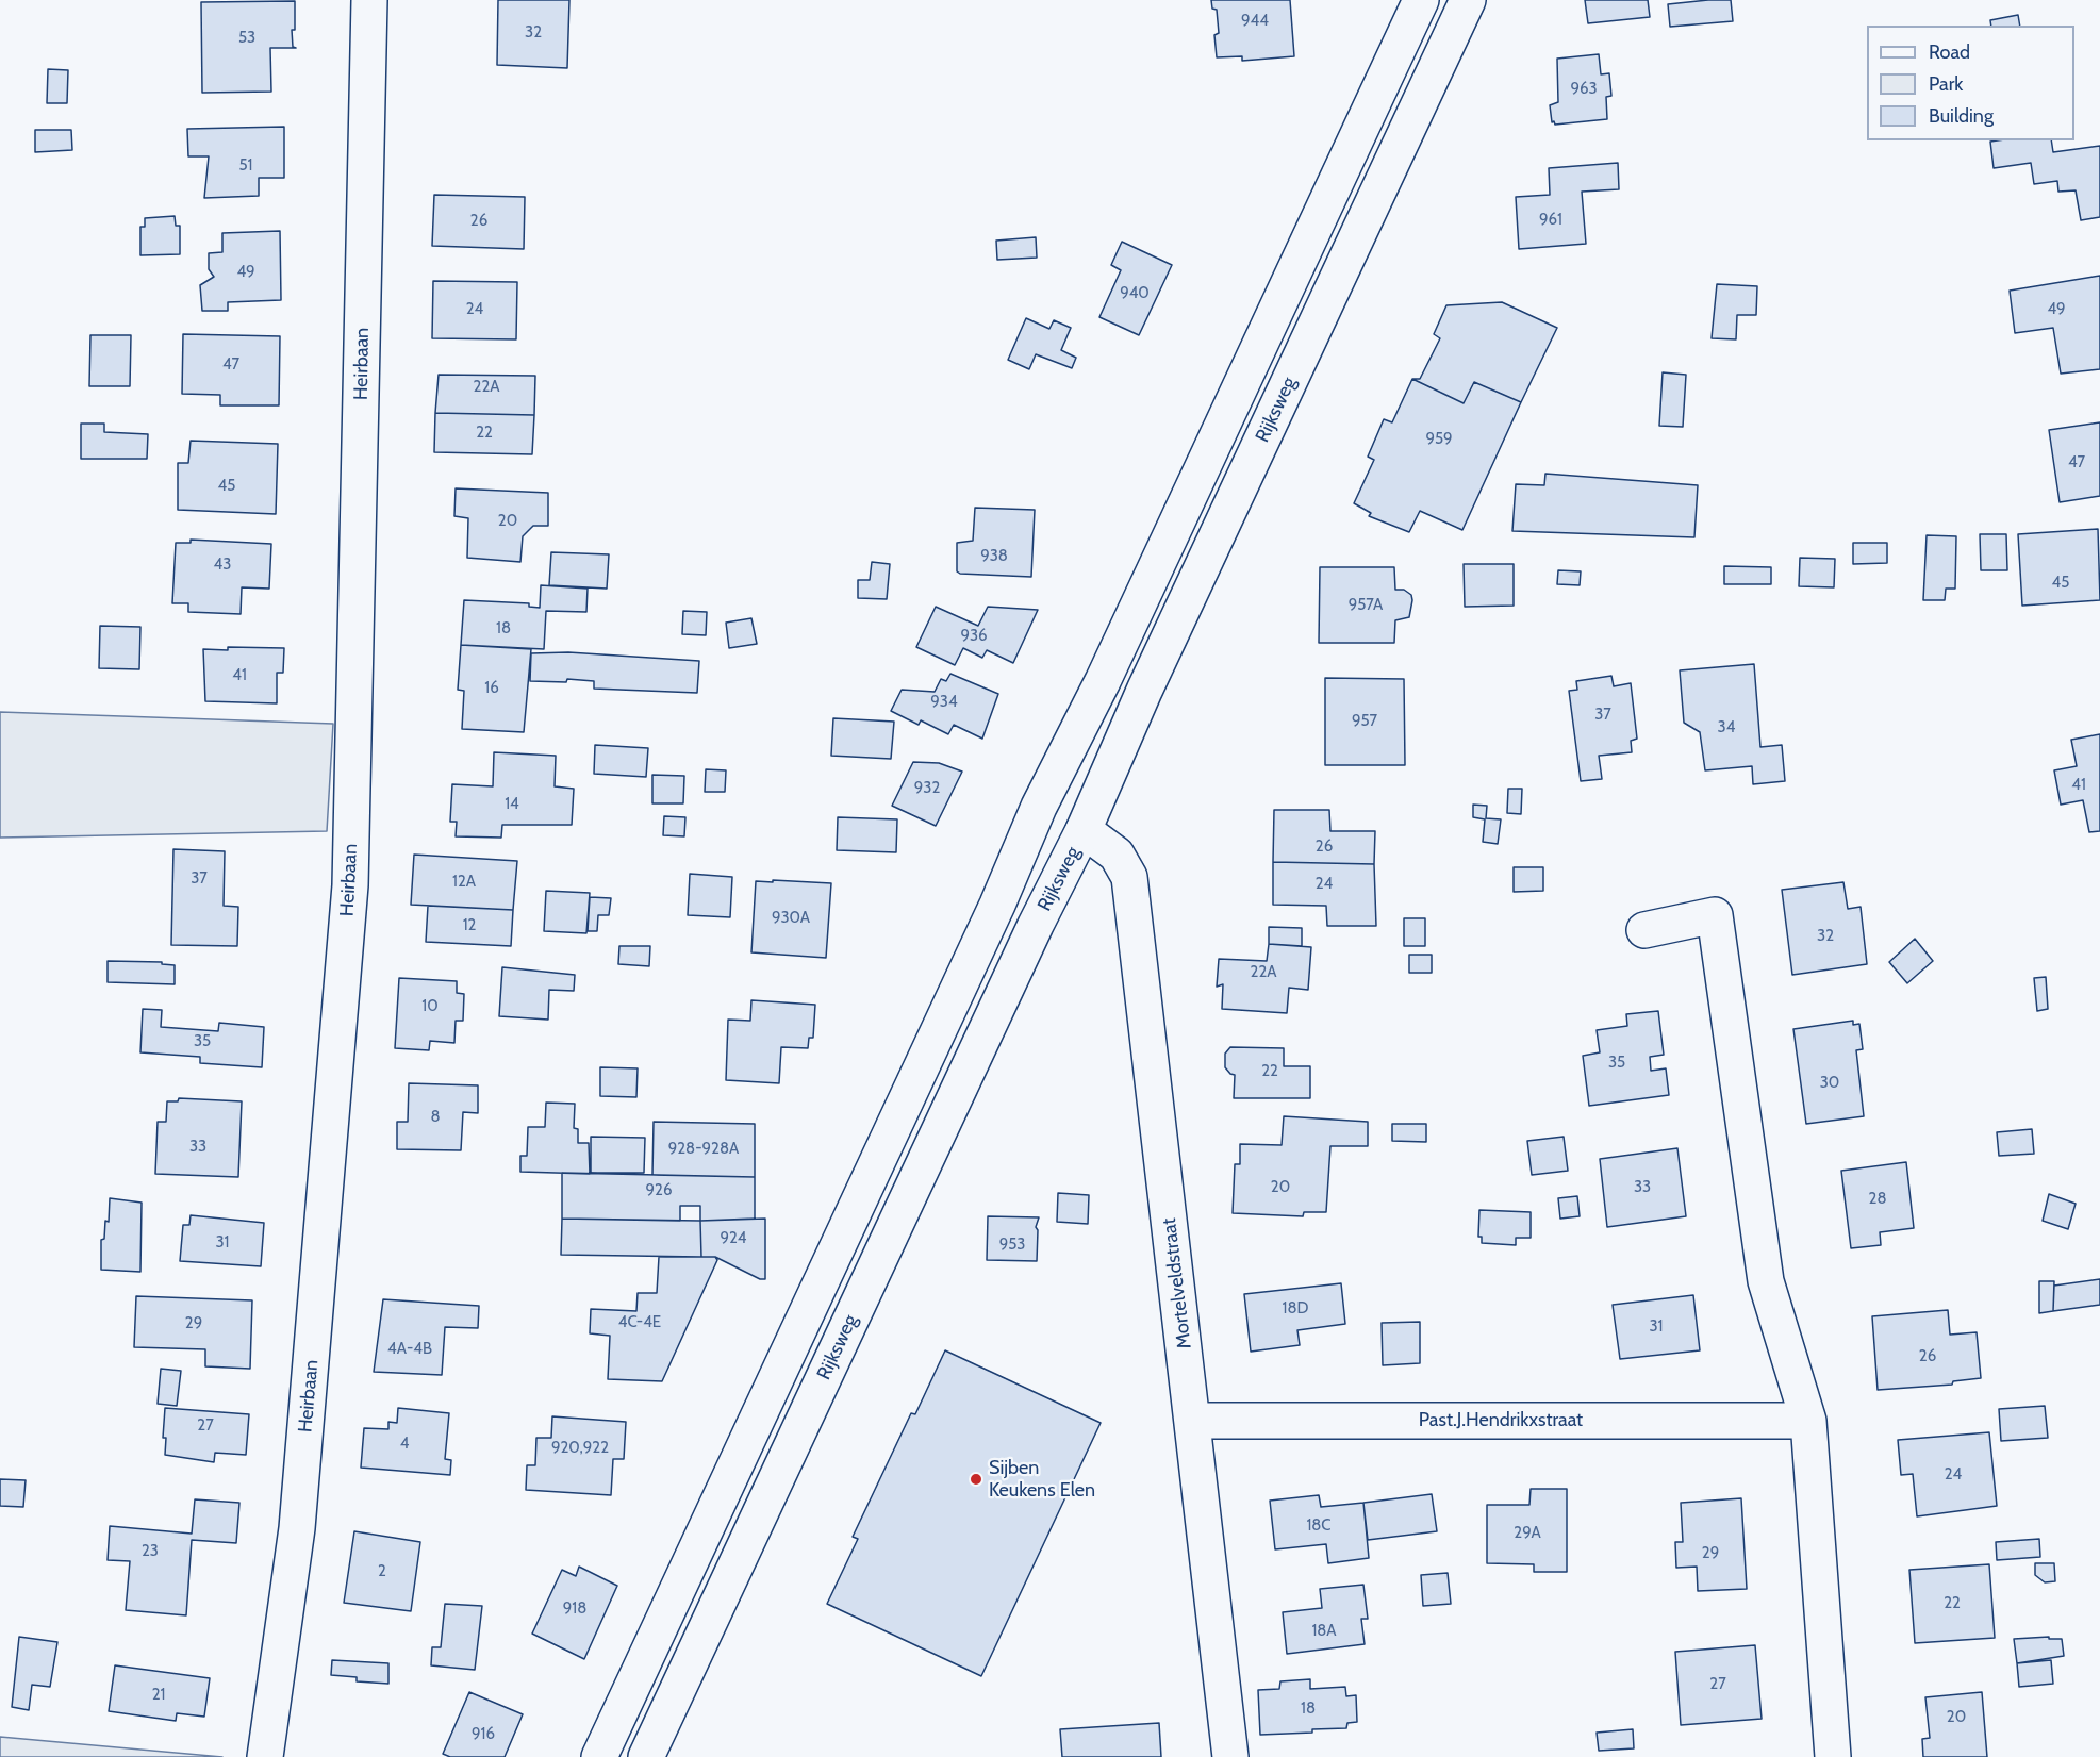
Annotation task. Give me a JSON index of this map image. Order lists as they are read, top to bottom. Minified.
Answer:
{"streets":{"street":["Heirbaan","Rijksweg","Mortelveldstraat","Past.J.Hendrikxstraat"]},"crossings":[["Rijksweg","Mortelveldstraat"],["Mortelveldstraat","Past.J.Hendrikxstraat"]],"places":["Sijben Keukens Elen"],"house_numbers":["944","32","53","963","51","961","26","49","940","24","49","47","22A","22","959","47","45","20","938","43","45","957A","18","936","41","16","934","37","957","34","41","932","14","26","37","12A","24","930A","12","32","22A","10","35","35","22","30","8","33","928-928A","20","33","926","28","924","31","953","18D","4C-4E","29","31","4A-4B","26","27","4","920,922","24","18C","29A","23","29","2","22","918","18A","27","21","18","20","916"],"legend":["Road","Park","Building"]}
